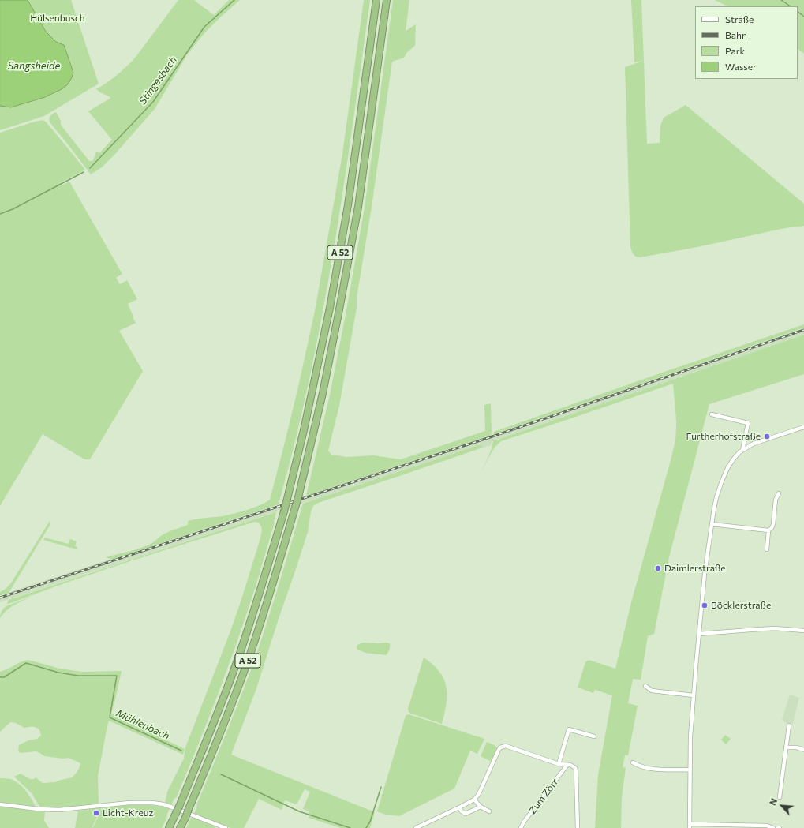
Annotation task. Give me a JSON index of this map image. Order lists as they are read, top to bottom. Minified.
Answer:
{"streets":{"highway":["A 52"],"street":["Zum Zörr"]},"water":["Sangsheide","Stingesbach","Mühlenbach"],"parks":["Hülsenbusch"],"places":["Furtherhofstraße","Daimlerstraße","Böcklerstraße","Licht-Kreuz"],"legend":["Straße","Bahn","Park","Wasser"],"north":"top left"}
